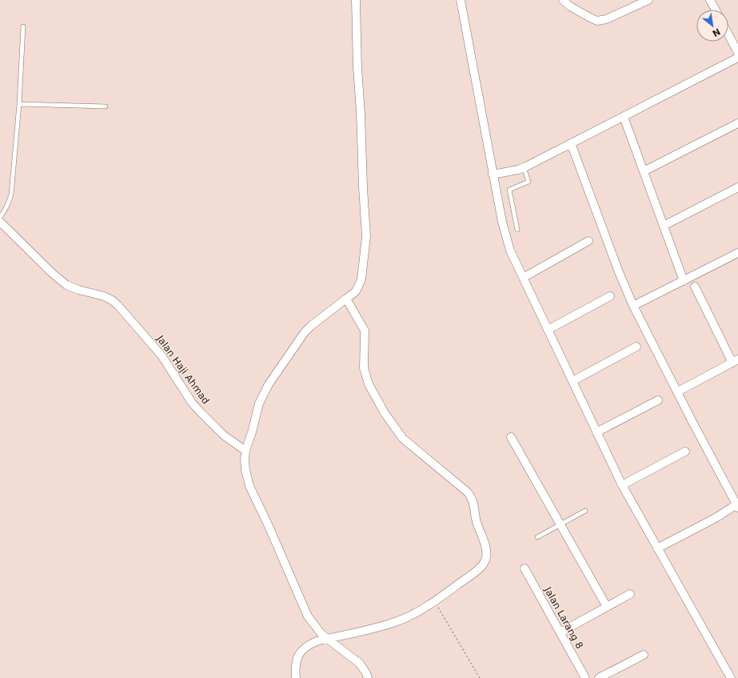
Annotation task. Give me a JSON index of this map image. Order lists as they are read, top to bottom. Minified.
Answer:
{"streets":{"street":["Jalan Haji Ahmad","Jalan Larang 8"]},"north":"bottom right"}
